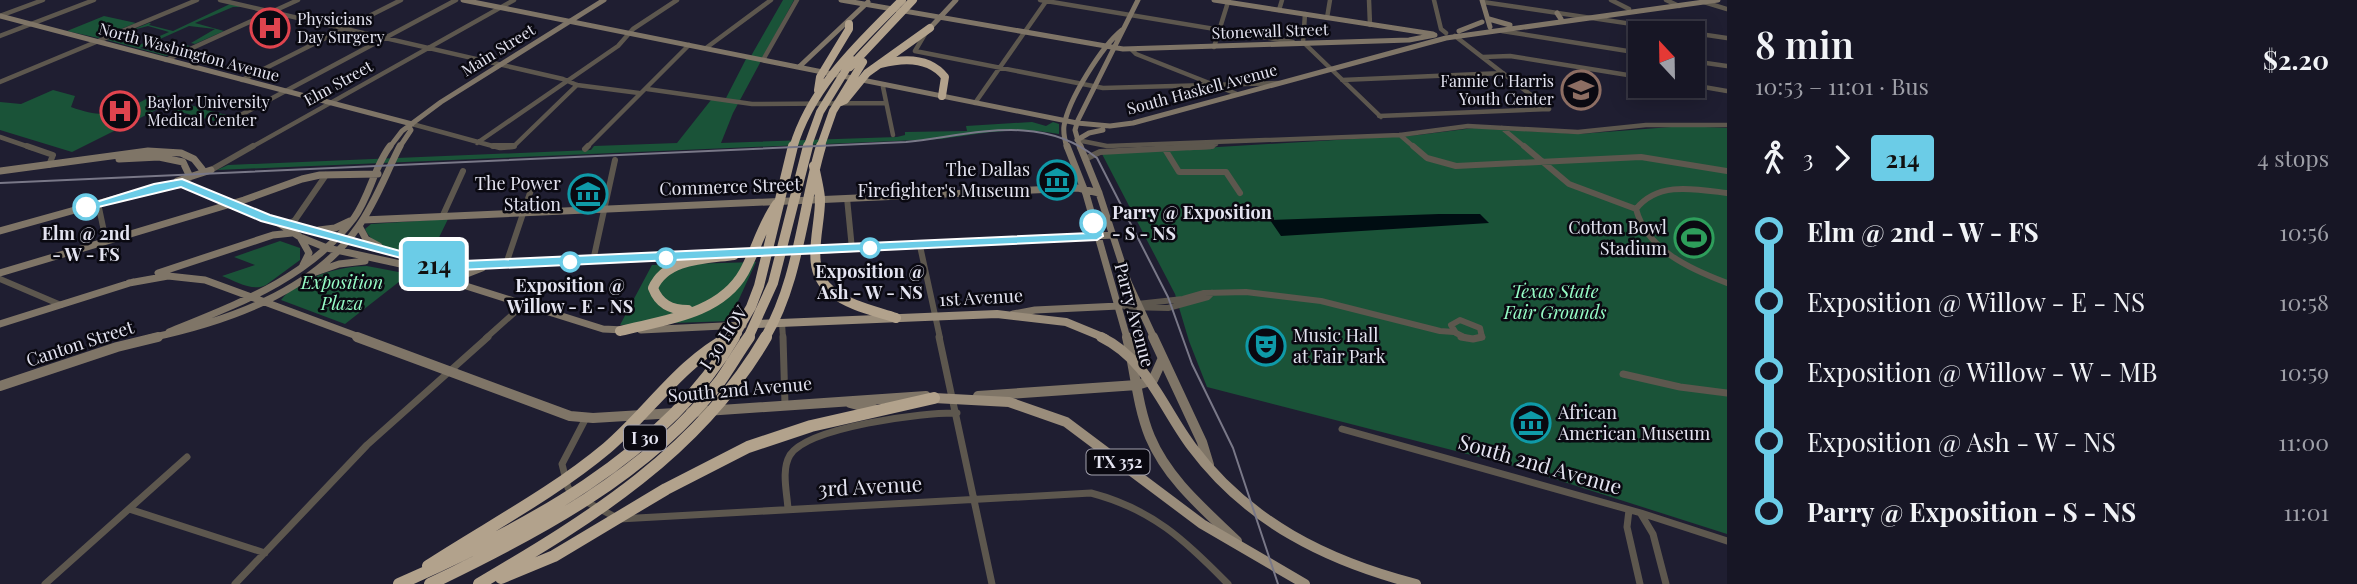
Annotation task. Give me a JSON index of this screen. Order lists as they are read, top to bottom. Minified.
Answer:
{"streets":{"highway":["I 30 HOV","I 30"],"main road":["Stonewall Street","Main Street","North Washington Avenue","Elm Street","South Haskell Avenue","Commerce Street","1st Avenue","Parry Avenue","Canton Street","South 2nd Avenue","TX 352"],"street":["3rd Avenue"]},"crossings":[["Stonewall Street","South Haskell Avenue"],["Stonewall Street","Parry Avenue"],["Main Street","North Washington Avenue"],["Main Street","South Haskell Avenue"],["Main Street","Canton Street"],["North Washington Avenue","Elm Street"],["North Washington Avenue","Canton Street"],["Elm Street","South Haskell Avenue"],["South Haskell Avenue","Parry Avenue"],["Commerce Street","Parry Avenue"],["Commerce Street","Canton Street"],["1st Avenue","Parry Avenue"],["Parry Avenue","South 2nd Avenue"],["Parry Avenue","TX 352"],["I 30 HOV","I 30"],["Canton Street","South 2nd Avenue"],["South 2nd Avenue","TX 352"],["South 2nd Avenue","3rd Avenue"]],"parks":["Exposition Plaza","Texas State Fair Grounds"],"places":{"hospital":["Physicians Day Surgery","Baylor University Medical Center"],"school or university":["Fannie C Harris Youth Center"],"museum":["The Dallas Firefighter's Museum","The Power Station","African American Museum"],"other":["Elm @ 2nd - W - FS","Parry @ Exposition - S - NS","Exposition @ Ash - W - NS","Exposition @ Willow - E - NS"],"sports":["Cotton Bowl Stadium"],"theatre":["Music Hall at Fair Park"]},"lines":["bus line 214"],"north":"top","page":{"on_map":"214","heading":["8 min","10:53 – 11:01 · Bus","$2.20"],"legs":["3","214","4 stops"],"list":[{"name":"Elm @ 2nd - W - FS","value":"10:56"},{"name":"Exposition @ Willow - E - NS","value":"10:58"},{"name":"Exposition @ Willow - W - MB","value":"10:59"},{"name":"Exposition @ Ash - W - NS","value":"11:00"},{"name":"Parry @ Exposition - S - NS","value":"11:01"}]}}
